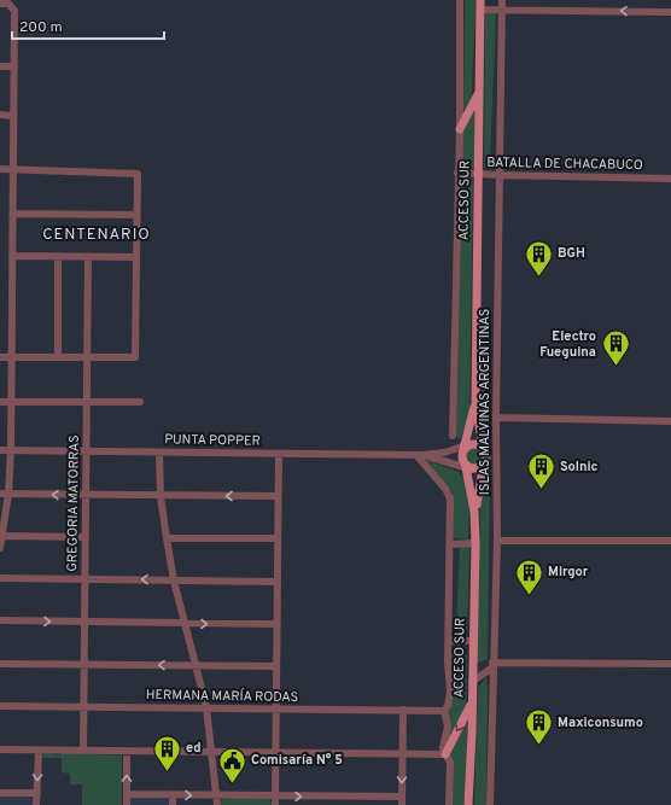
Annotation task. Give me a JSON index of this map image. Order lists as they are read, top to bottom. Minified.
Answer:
{"streets":{"main road":["ACCESO SUR"],"street":["BATALLA DE CHACABUCO","ISLAS MALVINAS ARGENTINAS","PUNTA POPPER","GREGORIA MATORRAS","HERMANA MARÍA RODAS"]},"crossings":[["BATALLA DE CHACABUCO","ACCESO SUR"],["BATALLA DE CHACABUCO","ISLAS MALVINAS ARGENTINAS"],["ACCESO SUR","PUNTA POPPER"],["PUNTA POPPER","GREGORIA MATORRAS"],["GREGORIA MATORRAS","HERMANA MARÍA RODAS"]],"districts":["CENTENARIO"],"places":{"building":["BGH","Electro Fueguina","Solnic","Mirgor","Maxiconsumo","ed"],"public building":["Comisaría N° 5"]},"scale_bar":"200 m"}
